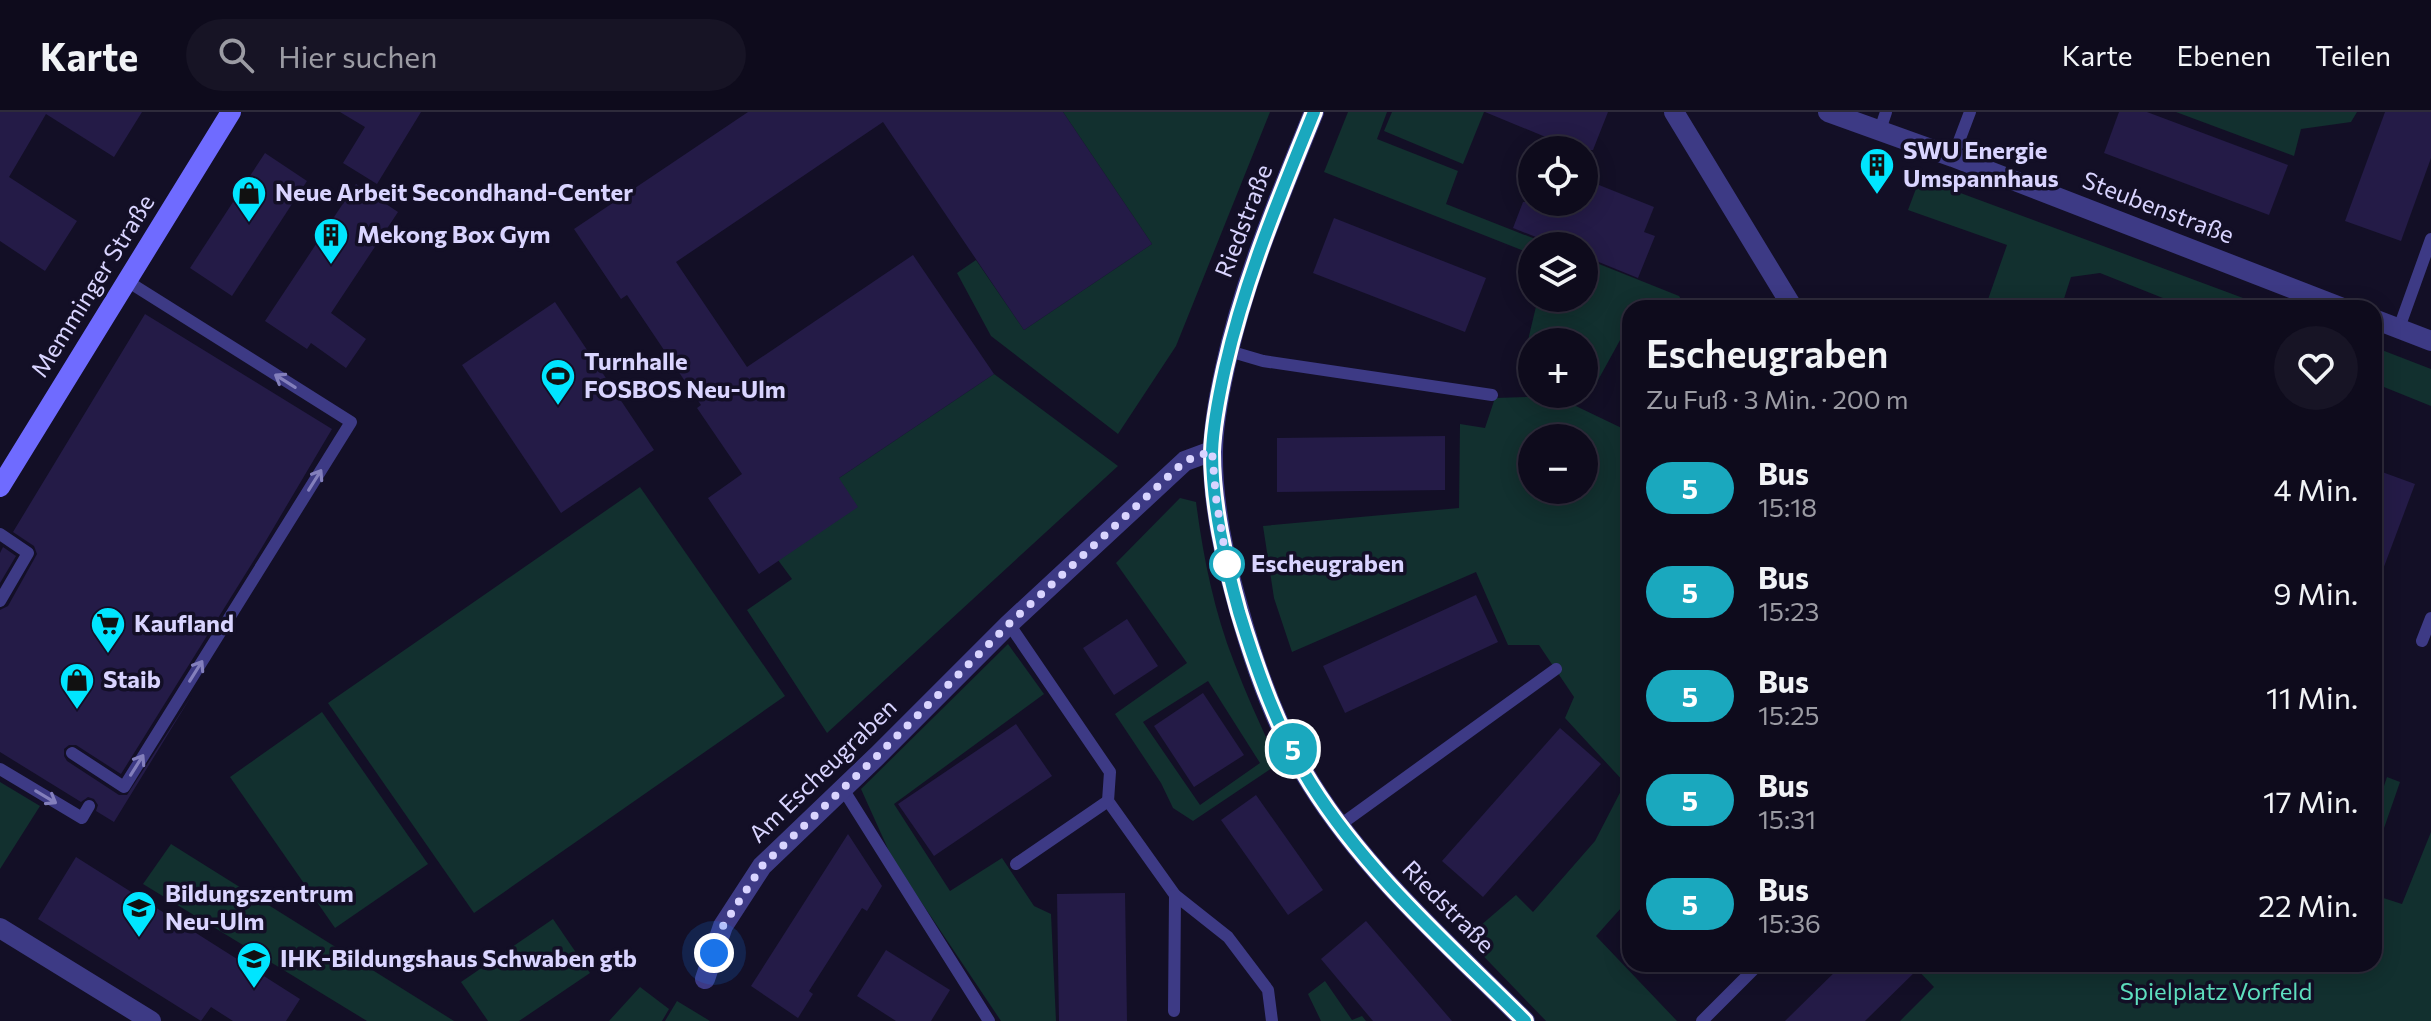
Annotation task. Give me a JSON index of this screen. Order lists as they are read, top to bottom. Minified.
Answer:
{"streets":{"main road":["Memminger Straße"],"street":["Steubenstraße","Riedstraße","Am Escheugraben"]},"crossings":[["Riedstraße","Am Escheugraben"]],"parks":["Spielplatz Vorfeld"],"places":{"building":["SWU Energie Umspannhaus","Mekong Box Gym"],"shop":["Neue Arbeit Secondhand-Center","Staib"],"sports":["Turnhalle FOSBOS Neu-Ulm"],"other":["Escheugraben"],"supermarket":["Kaufland"],"school or university":["Bildungszentrum Neu-Ulm","IHK-Bildungshaus Schwaben gtb"]},"lines":["bus line 5"],"page":{"header":"Karte","search":"Hier suchen","nav":["Karte","Ebenen","Teilen"],"on_map":"5","map_buttons":["+","−"],"heading":["Escheugraben","Zu Fuß · 3 Min. · 200 m"],"list":[{"mark":"5","name":"Bus","note":"15:18","value":"4 Min."},{"mark":"5","name":"Bus","note":"15:23","value":"9 Min."},{"mark":"5","name":"Bus","note":"15:25","value":"11 Min."},{"mark":"5","name":"Bus","note":"15:31","value":"17 Min."},{"mark":"5","name":"Bus","note":"15:36","value":"22 Min."}]}}
